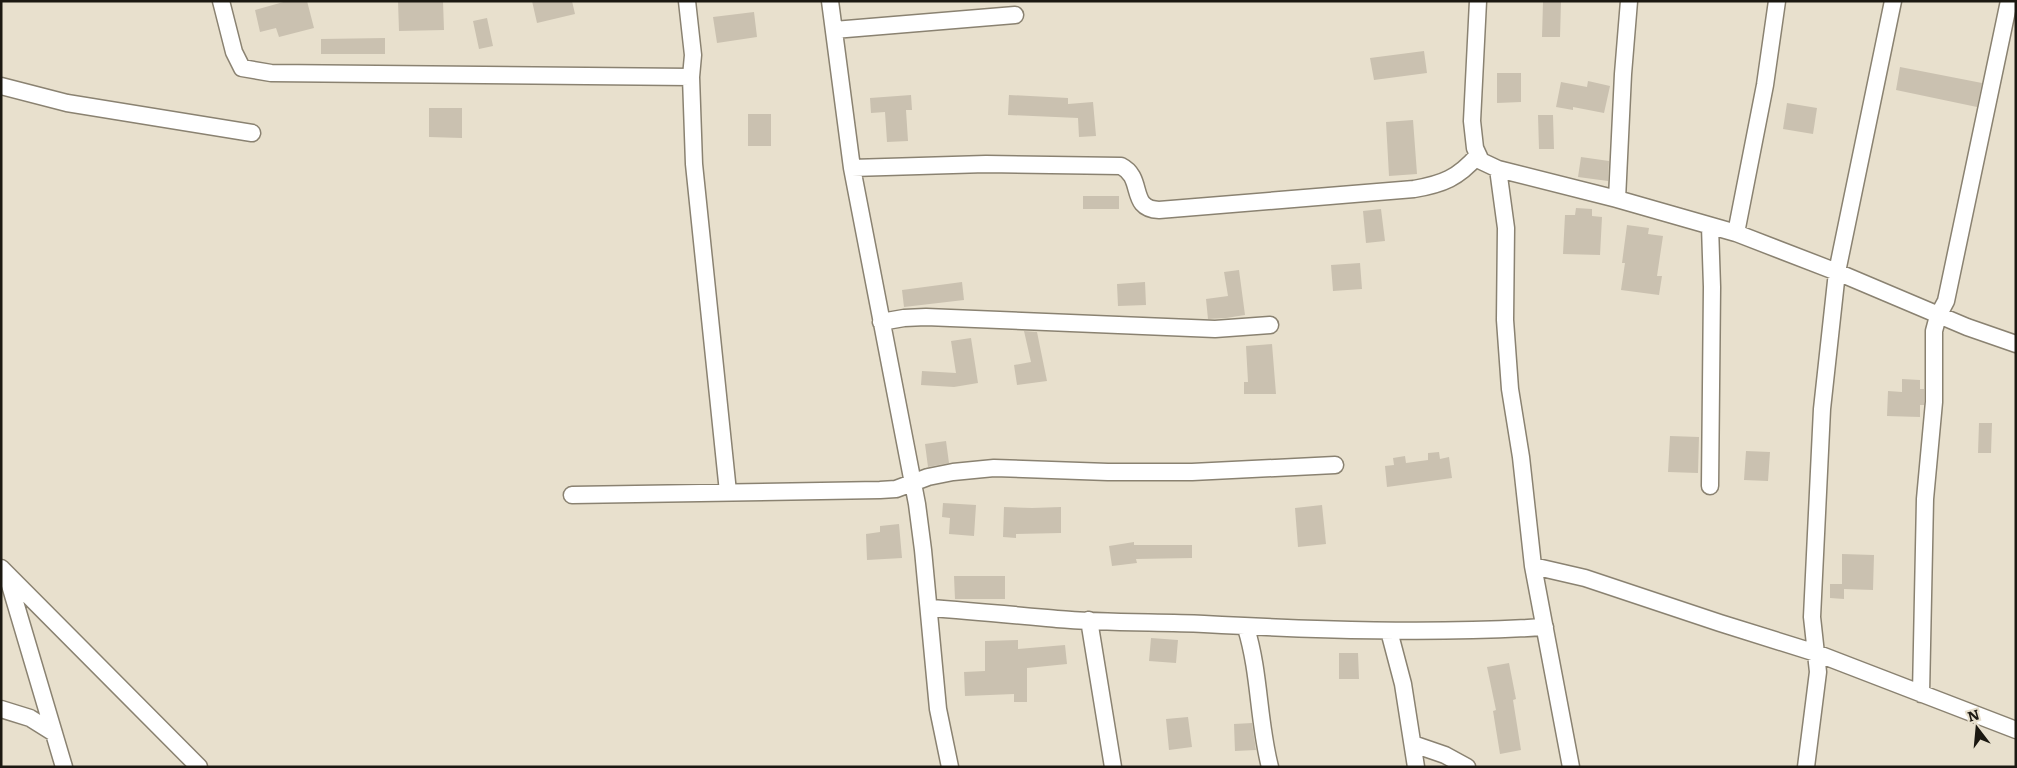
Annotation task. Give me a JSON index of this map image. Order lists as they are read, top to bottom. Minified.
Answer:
{"north":"top"}
